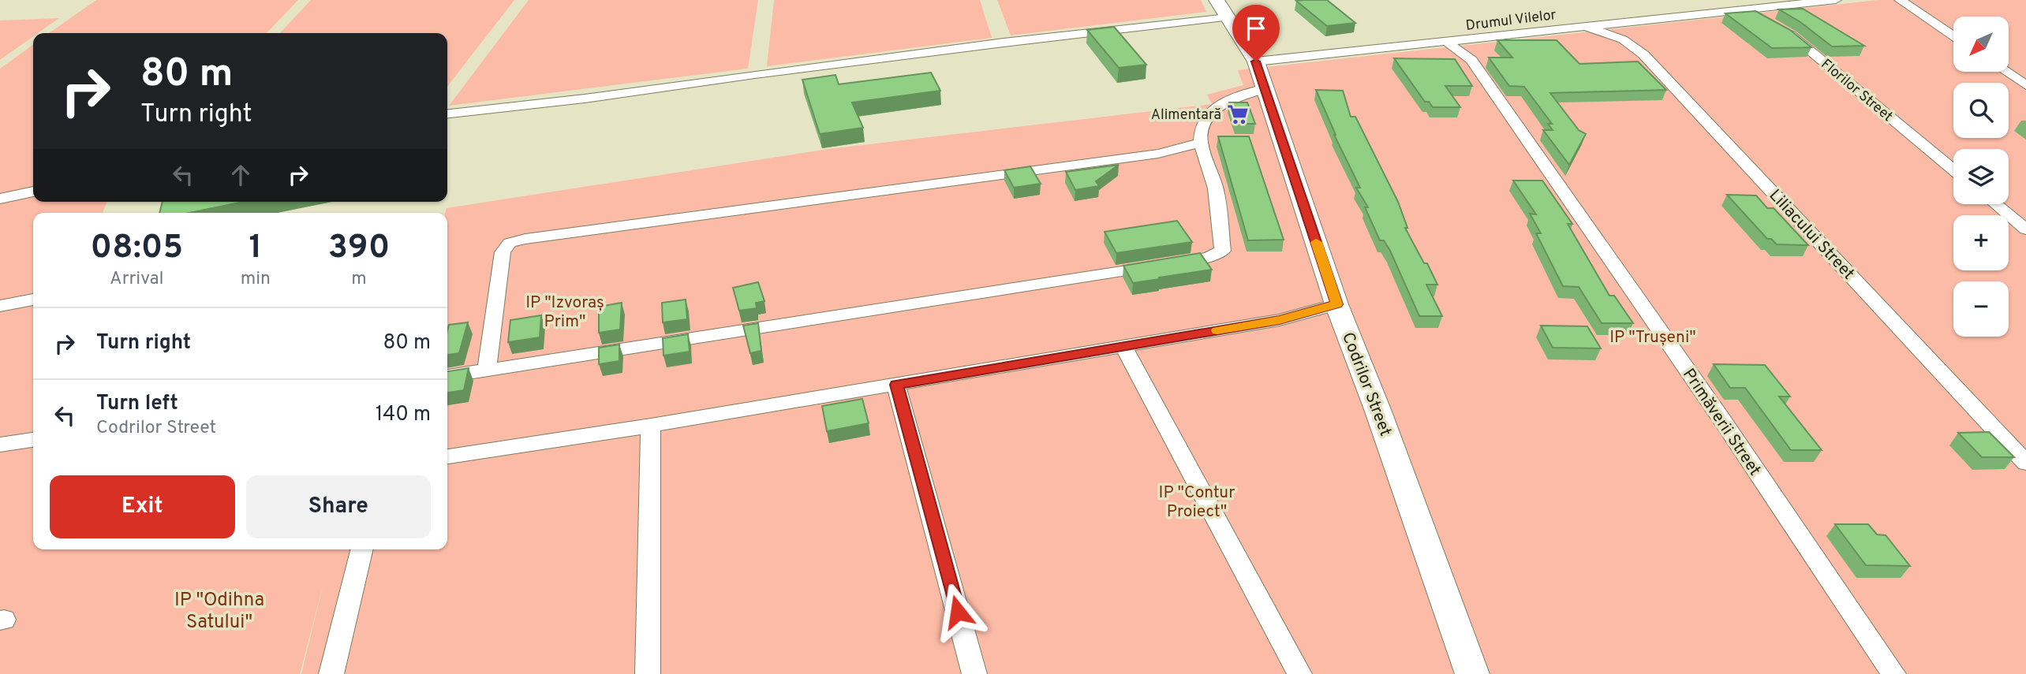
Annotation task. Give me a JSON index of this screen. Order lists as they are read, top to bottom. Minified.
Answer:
{"streets":{"street":["Drumul Vilelor","Florilor Street","Liliacului Street","Codrilor Street","Primăverii Street"]},"crossings":[["Drumul Vilelor","Liliacului Street"],["Drumul Vilelor","Codrilor Street"],["Drumul Vilelor","Primăverii Street"]],"parks":["IP \"Izvoraș Prim\"","IP \"Trușeni\"","IP \"Contur Proiect\"","IP \"Odihna Satului\""],"places":{"supermarket":["Alimentară"]},"north":"bottom left","page":{"map_buttons":["+","−"],"turn":["80 m","Turn right"],"eta":["08:05","Arrival","1","min","390","m"],"list":[{"name":"Turn right","value":"80 m"},{"name":"Turn left","note":"Codrilor Street","value":"140 m"}],"buttons":["Exit","Share"]}}
